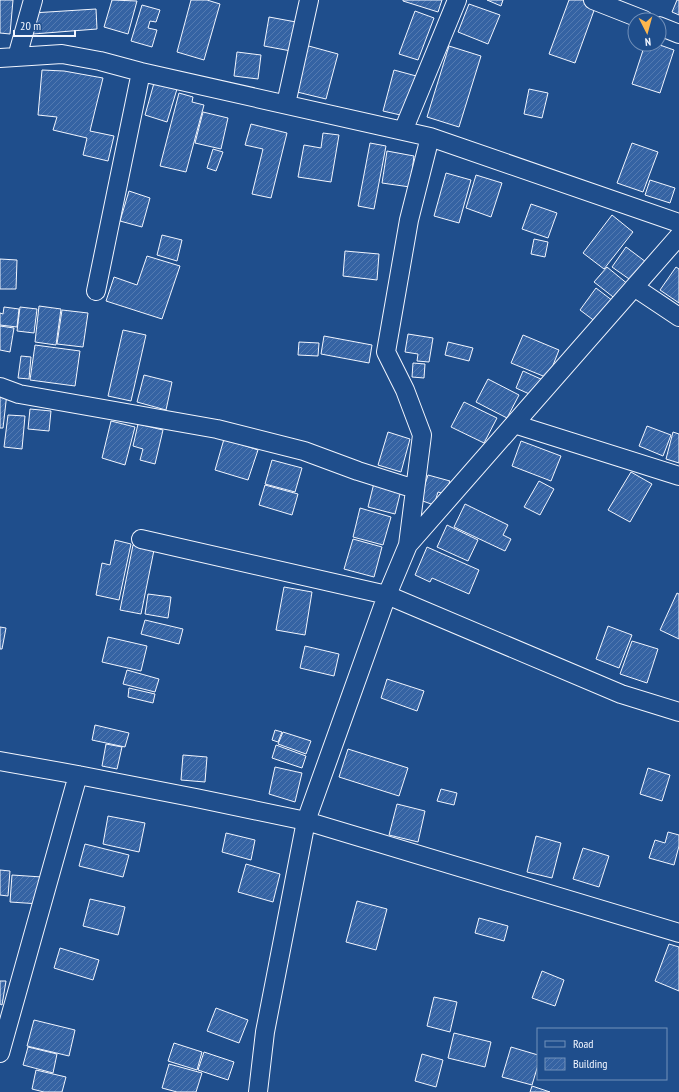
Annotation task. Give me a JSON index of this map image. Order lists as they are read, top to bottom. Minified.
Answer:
{"legend":["Road","Building"],"scale_bar":"20 m","north":"bottom"}
